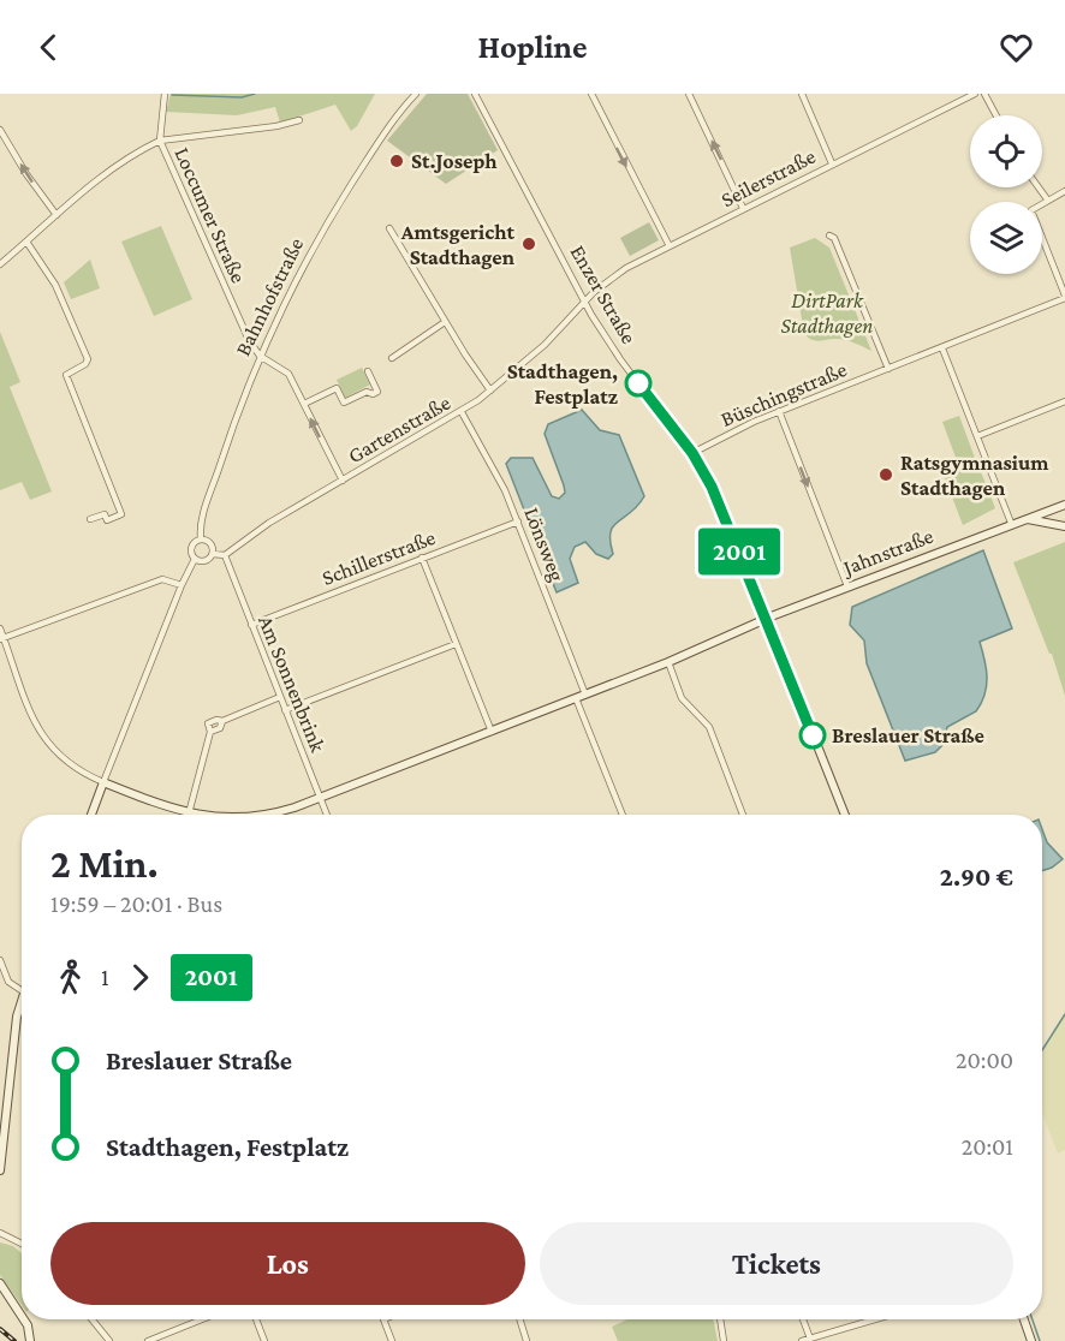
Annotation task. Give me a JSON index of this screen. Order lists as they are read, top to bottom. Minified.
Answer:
{"streets":{"main road":["Enzer Straße","Jahnstraße"],"street":["Seilerstraße","Loccumer Straße","Bahnhofstraße","Büschingstraße","Gartenstraße","Lönsweg","Schillerstraße","Am Sonnenbrink"]},"crossings":[["Seilerstraße","Enzer Straße"],["Seilerstraße","Gartenstraße"],["Loccumer Straße","Bahnhofstraße"],["Loccumer Straße","Gartenstraße"],["Enzer Straße","Büschingstraße"],["Enzer Straße","Gartenstraße"],["Enzer Straße","Jahnstraße"],["Gartenstraße","Lönsweg"],["Gartenstraße","Am Sonnenbrink"],["Lönsweg","Schillerstraße"],["Schillerstraße","Am Sonnenbrink"]],"parks":["DirtPark Stadthagen"],"places":["St.Joseph","Amtsgericht Stadthagen","Stadthagen, Festplatz","Ratsgymnasium Stadthagen","Breslauer Straße"],"lines":["bus line 2001"],"page":{"header":"Hopline","on_map":"2001","heading":["2 Min.","19:59 – 20:01 · Bus","2.90 €"],"legs":["1","2001"],"list":[{"name":"Breslauer Straße","value":"20:00"},{"name":"Stadthagen, Festplatz","value":"20:01"}],"buttons":["Los","Tickets"]}}
